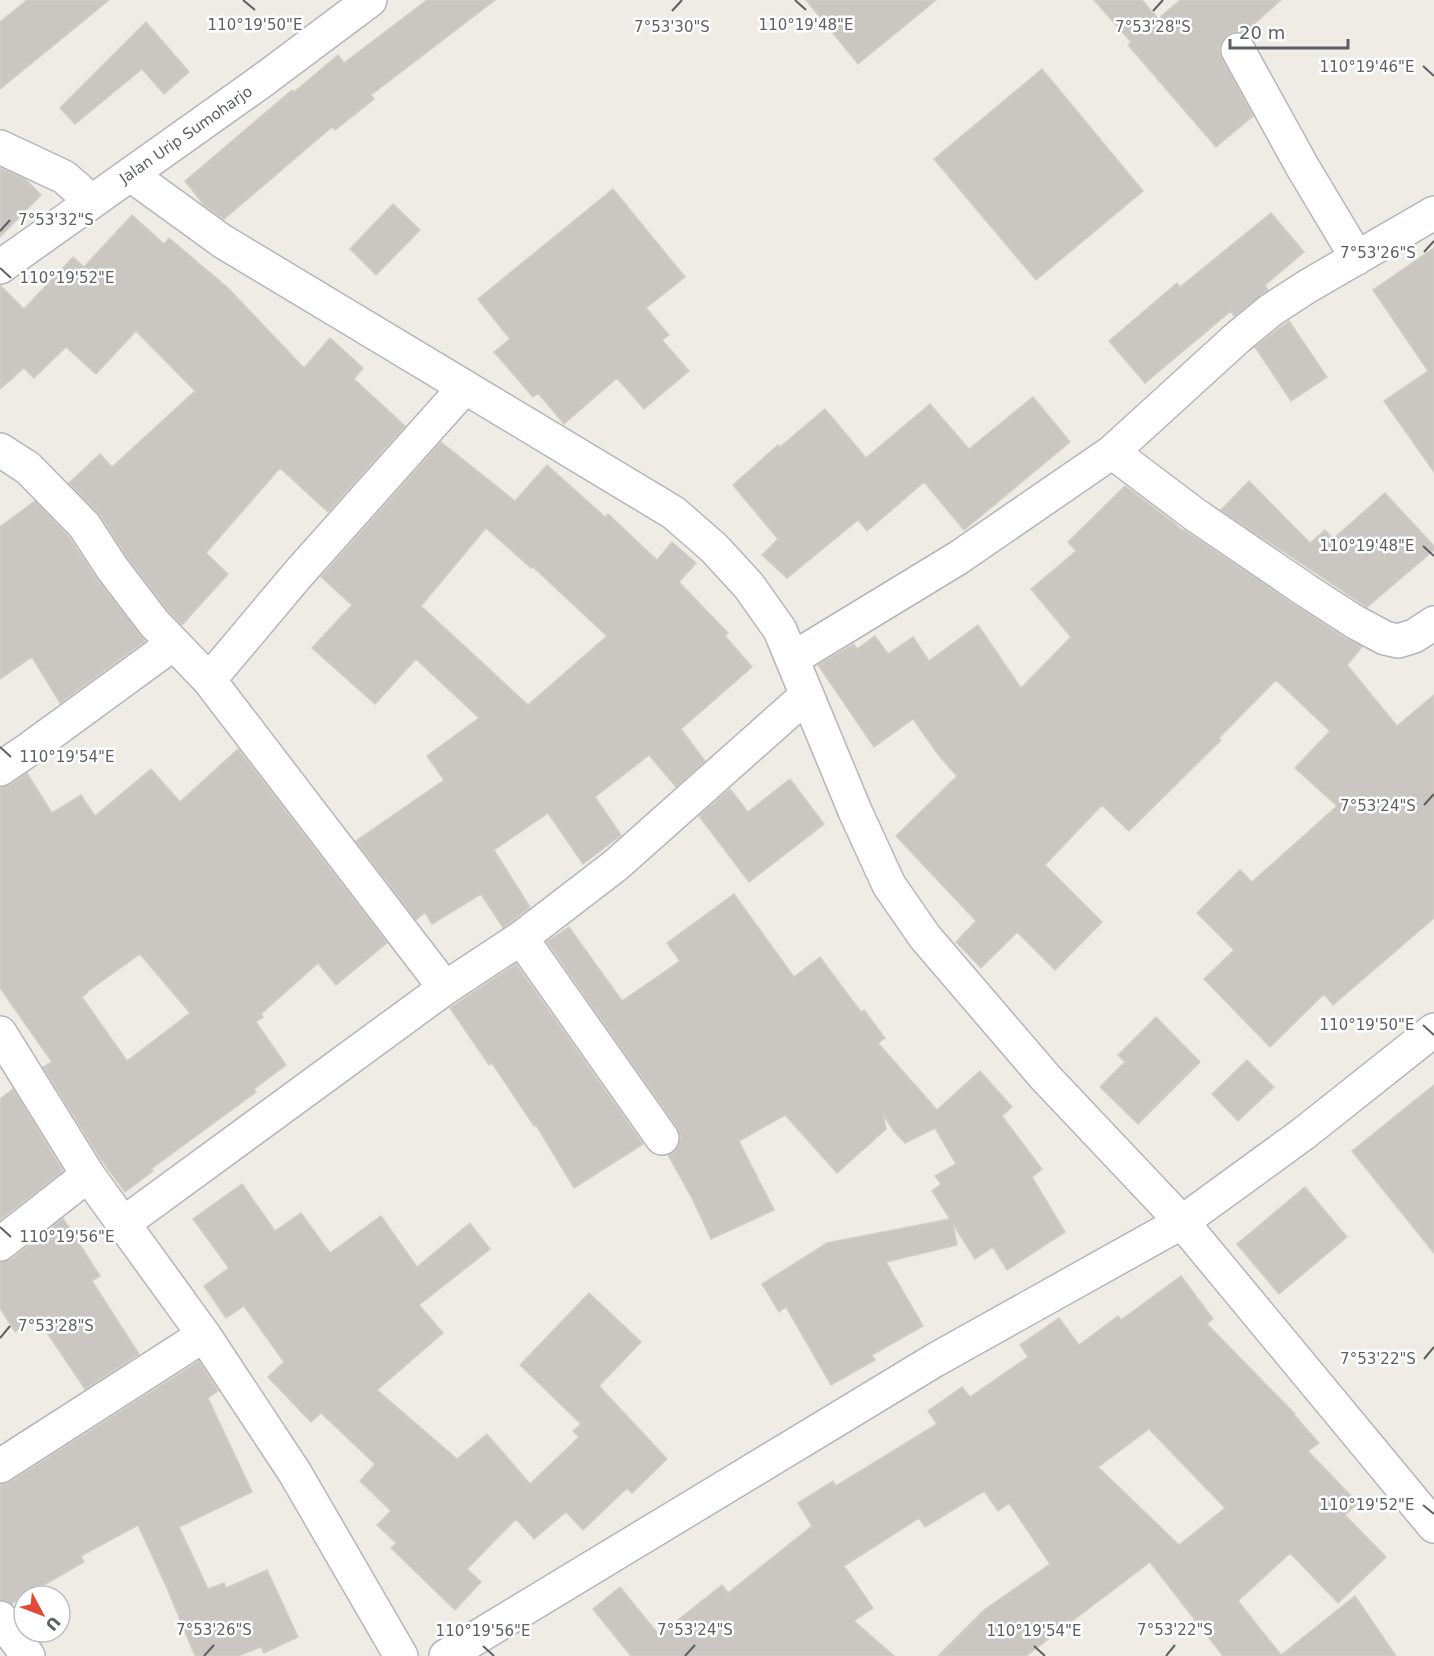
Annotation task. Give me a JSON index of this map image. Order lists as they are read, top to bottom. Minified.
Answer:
{"streets":{"street":["Jalan Urip Sumoharjo"]},"scale_bar":"20 m","north":"bottom right","coordinates":["110°19'50\"E","110°19'48\"E","7°53'30\"S","7°53'28\"S","110°19'46\"E","7°53'32\"S","7°53'26\"S","110°19'52\"E","110°19'54\"E","7°53'24\"S","110°19'56\"E","7°53'22\"S"]}
